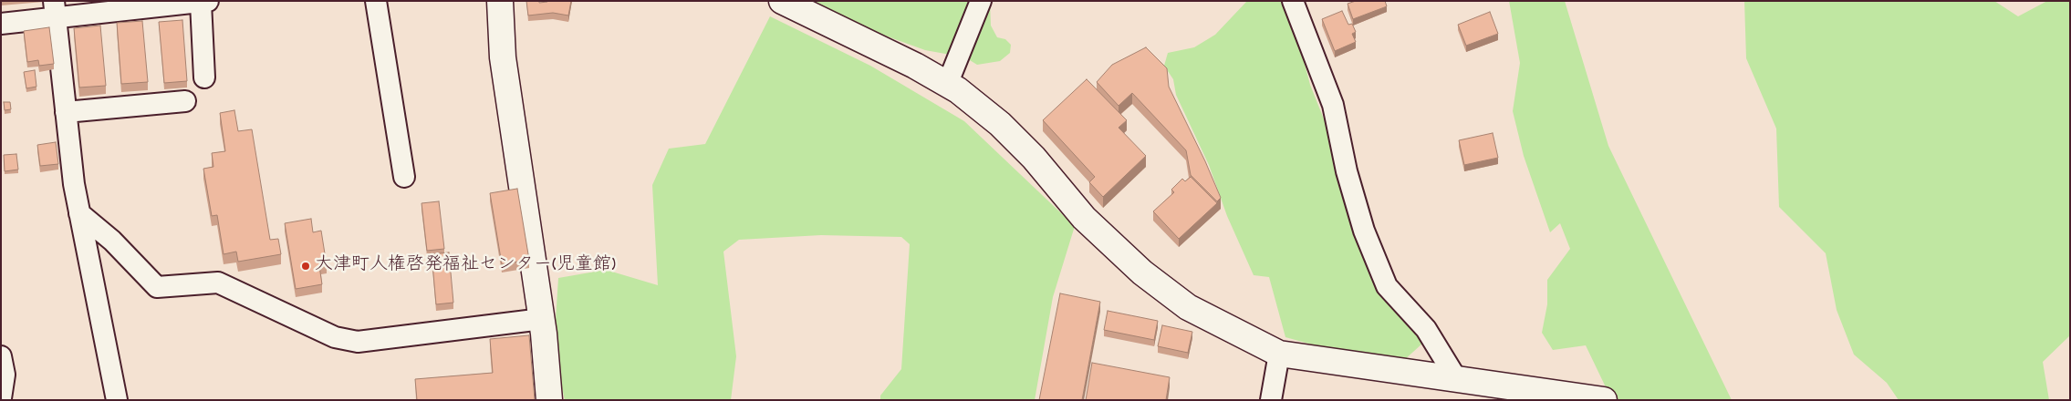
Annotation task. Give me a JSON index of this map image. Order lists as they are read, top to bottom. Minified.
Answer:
{"places":["大津町人権啓発福祉センター(児童館)"]}
